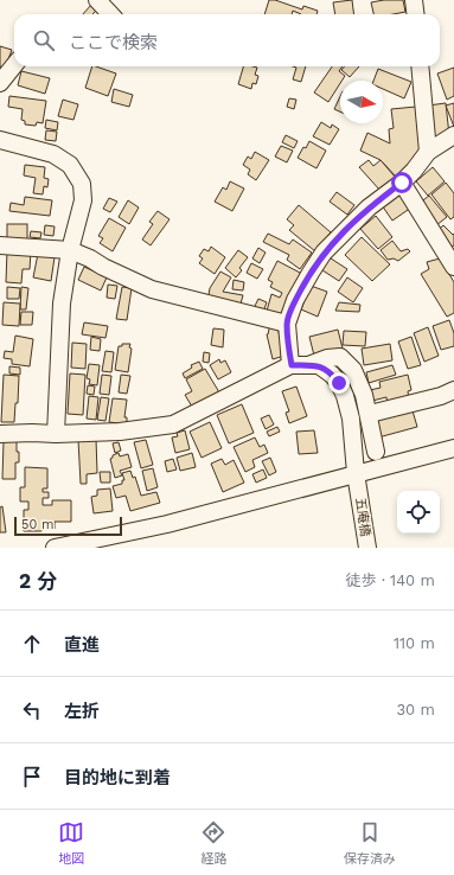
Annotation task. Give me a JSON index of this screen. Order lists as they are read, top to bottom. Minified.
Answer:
{"streets":{"street":["五庵橋"]},"scale_bar":"50 m","north":"right","page":{"search":"ここで検索","scale":"50 m","heading":["2 分","徒歩 · 140 m"],"list":[["直進","110 m"],["左折","30 m"],"目的地に到着"],"nav":["地図","経路","保存済み"]}}
